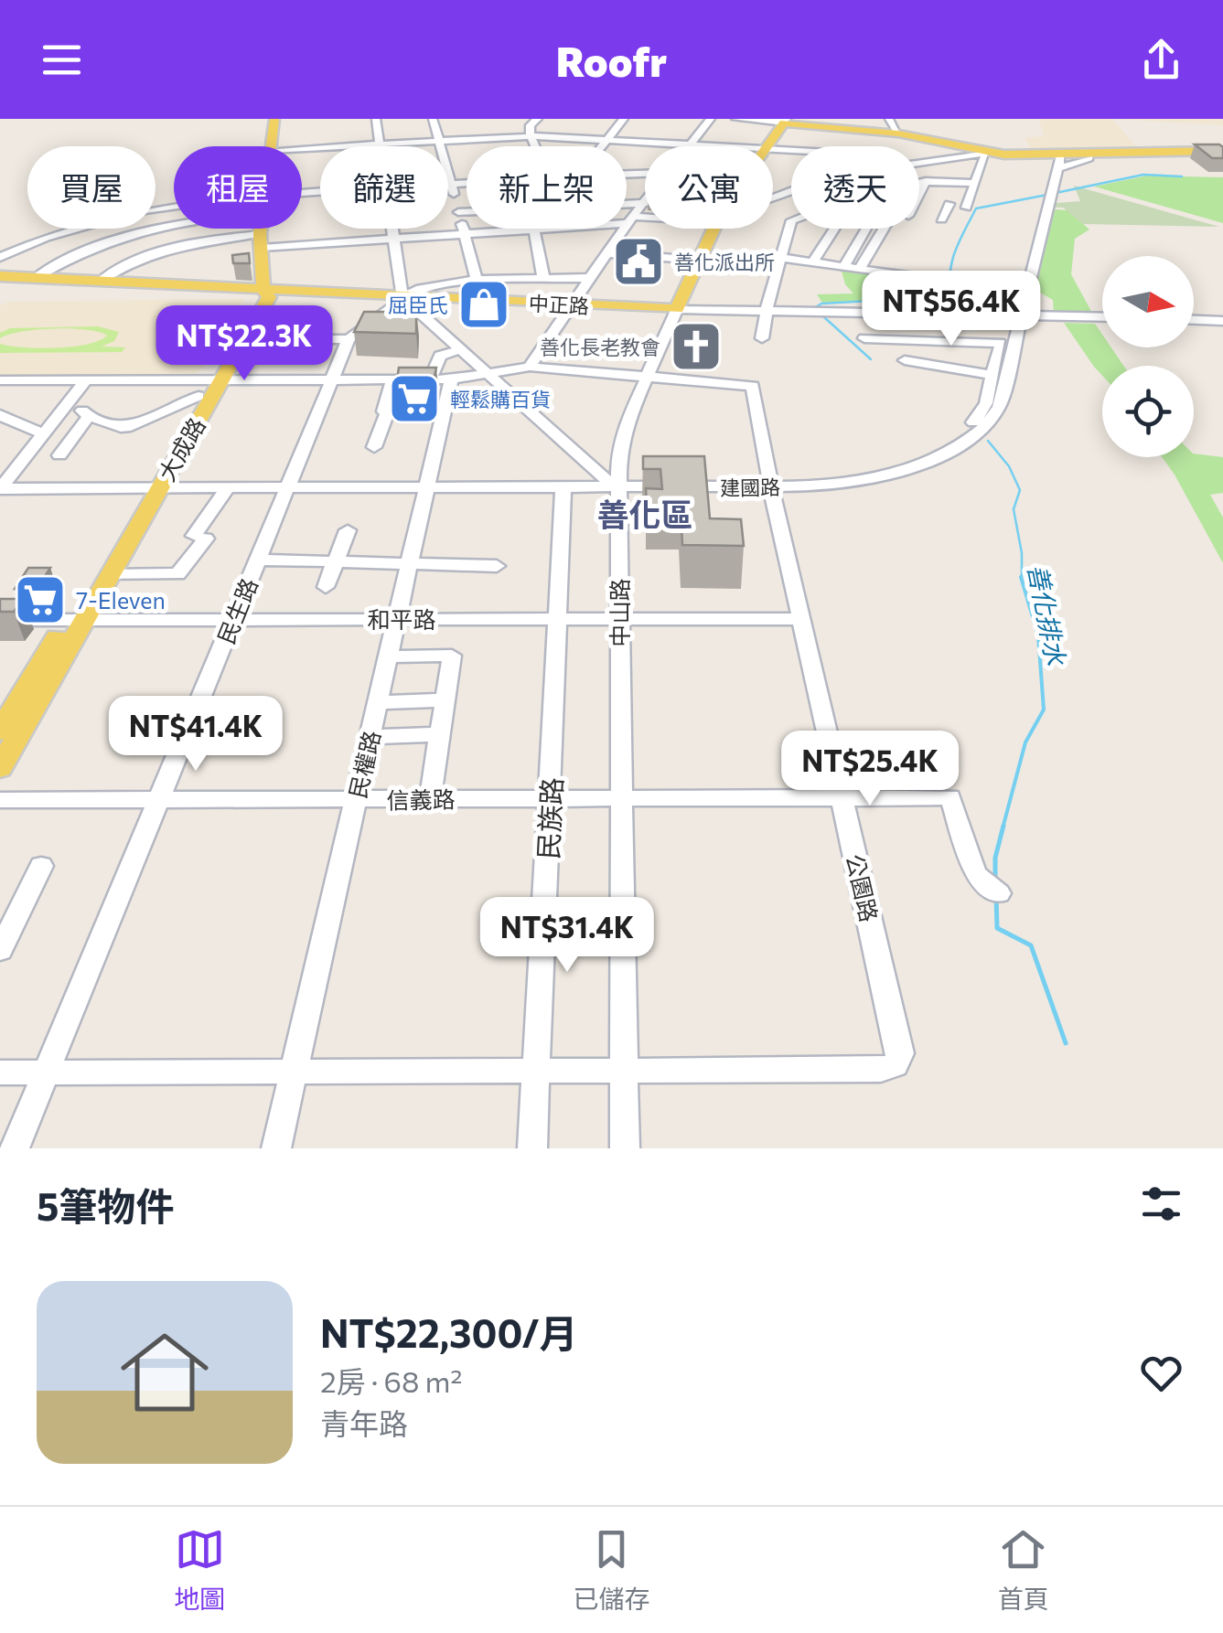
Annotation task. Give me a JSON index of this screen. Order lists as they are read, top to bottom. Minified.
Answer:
{"streets":{"main road":["中正路","大成路","中山路"],"street":["建國路","民生路","和平路","民權路","信義路","民族路","公園路"]},"crossings":[["中正路","大成路"],["中正路","民生路"],["中正路","中山路"],["大成路","建國路"],["大成路","和平路"],["建國路","民生路"],["建國路","中山路"],["建國路","民權路"],["建國路","民族路"],["建國路","公園路"],["民生路","和平路"],["民生路","信義路"],["中山路","和平路"],["中山路","信義路"],["中山路","公園路"],["和平路","民權路"],["和平路","民族路"],["和平路","公園路"],["民權路","信義路"],["信義路","民族路"],["信義路","公園路"]],"districts":["善化區"],"water":["善化排水"],"places":{"public building":["善化派出所"],"shop":["屈臣氏"],"church":["善化長老教會"],"supermarket":["輕鬆購百貨","7-Eleven"]},"north":"right","page":{"header":"Roofr","chip":["買屋","租屋","篩選","新上架","公寓","透天"],"price":["NT$56.4K","NT$22.3K","NT$41.4K","NT$25.4K","NT$31.4K"],"heading":"5筆物件","list":[{"name":"NT$22,300/月","note":"2房 · 68 m² · 青年路"}],"tabs":["地圖","已儲存","首頁"]}}
